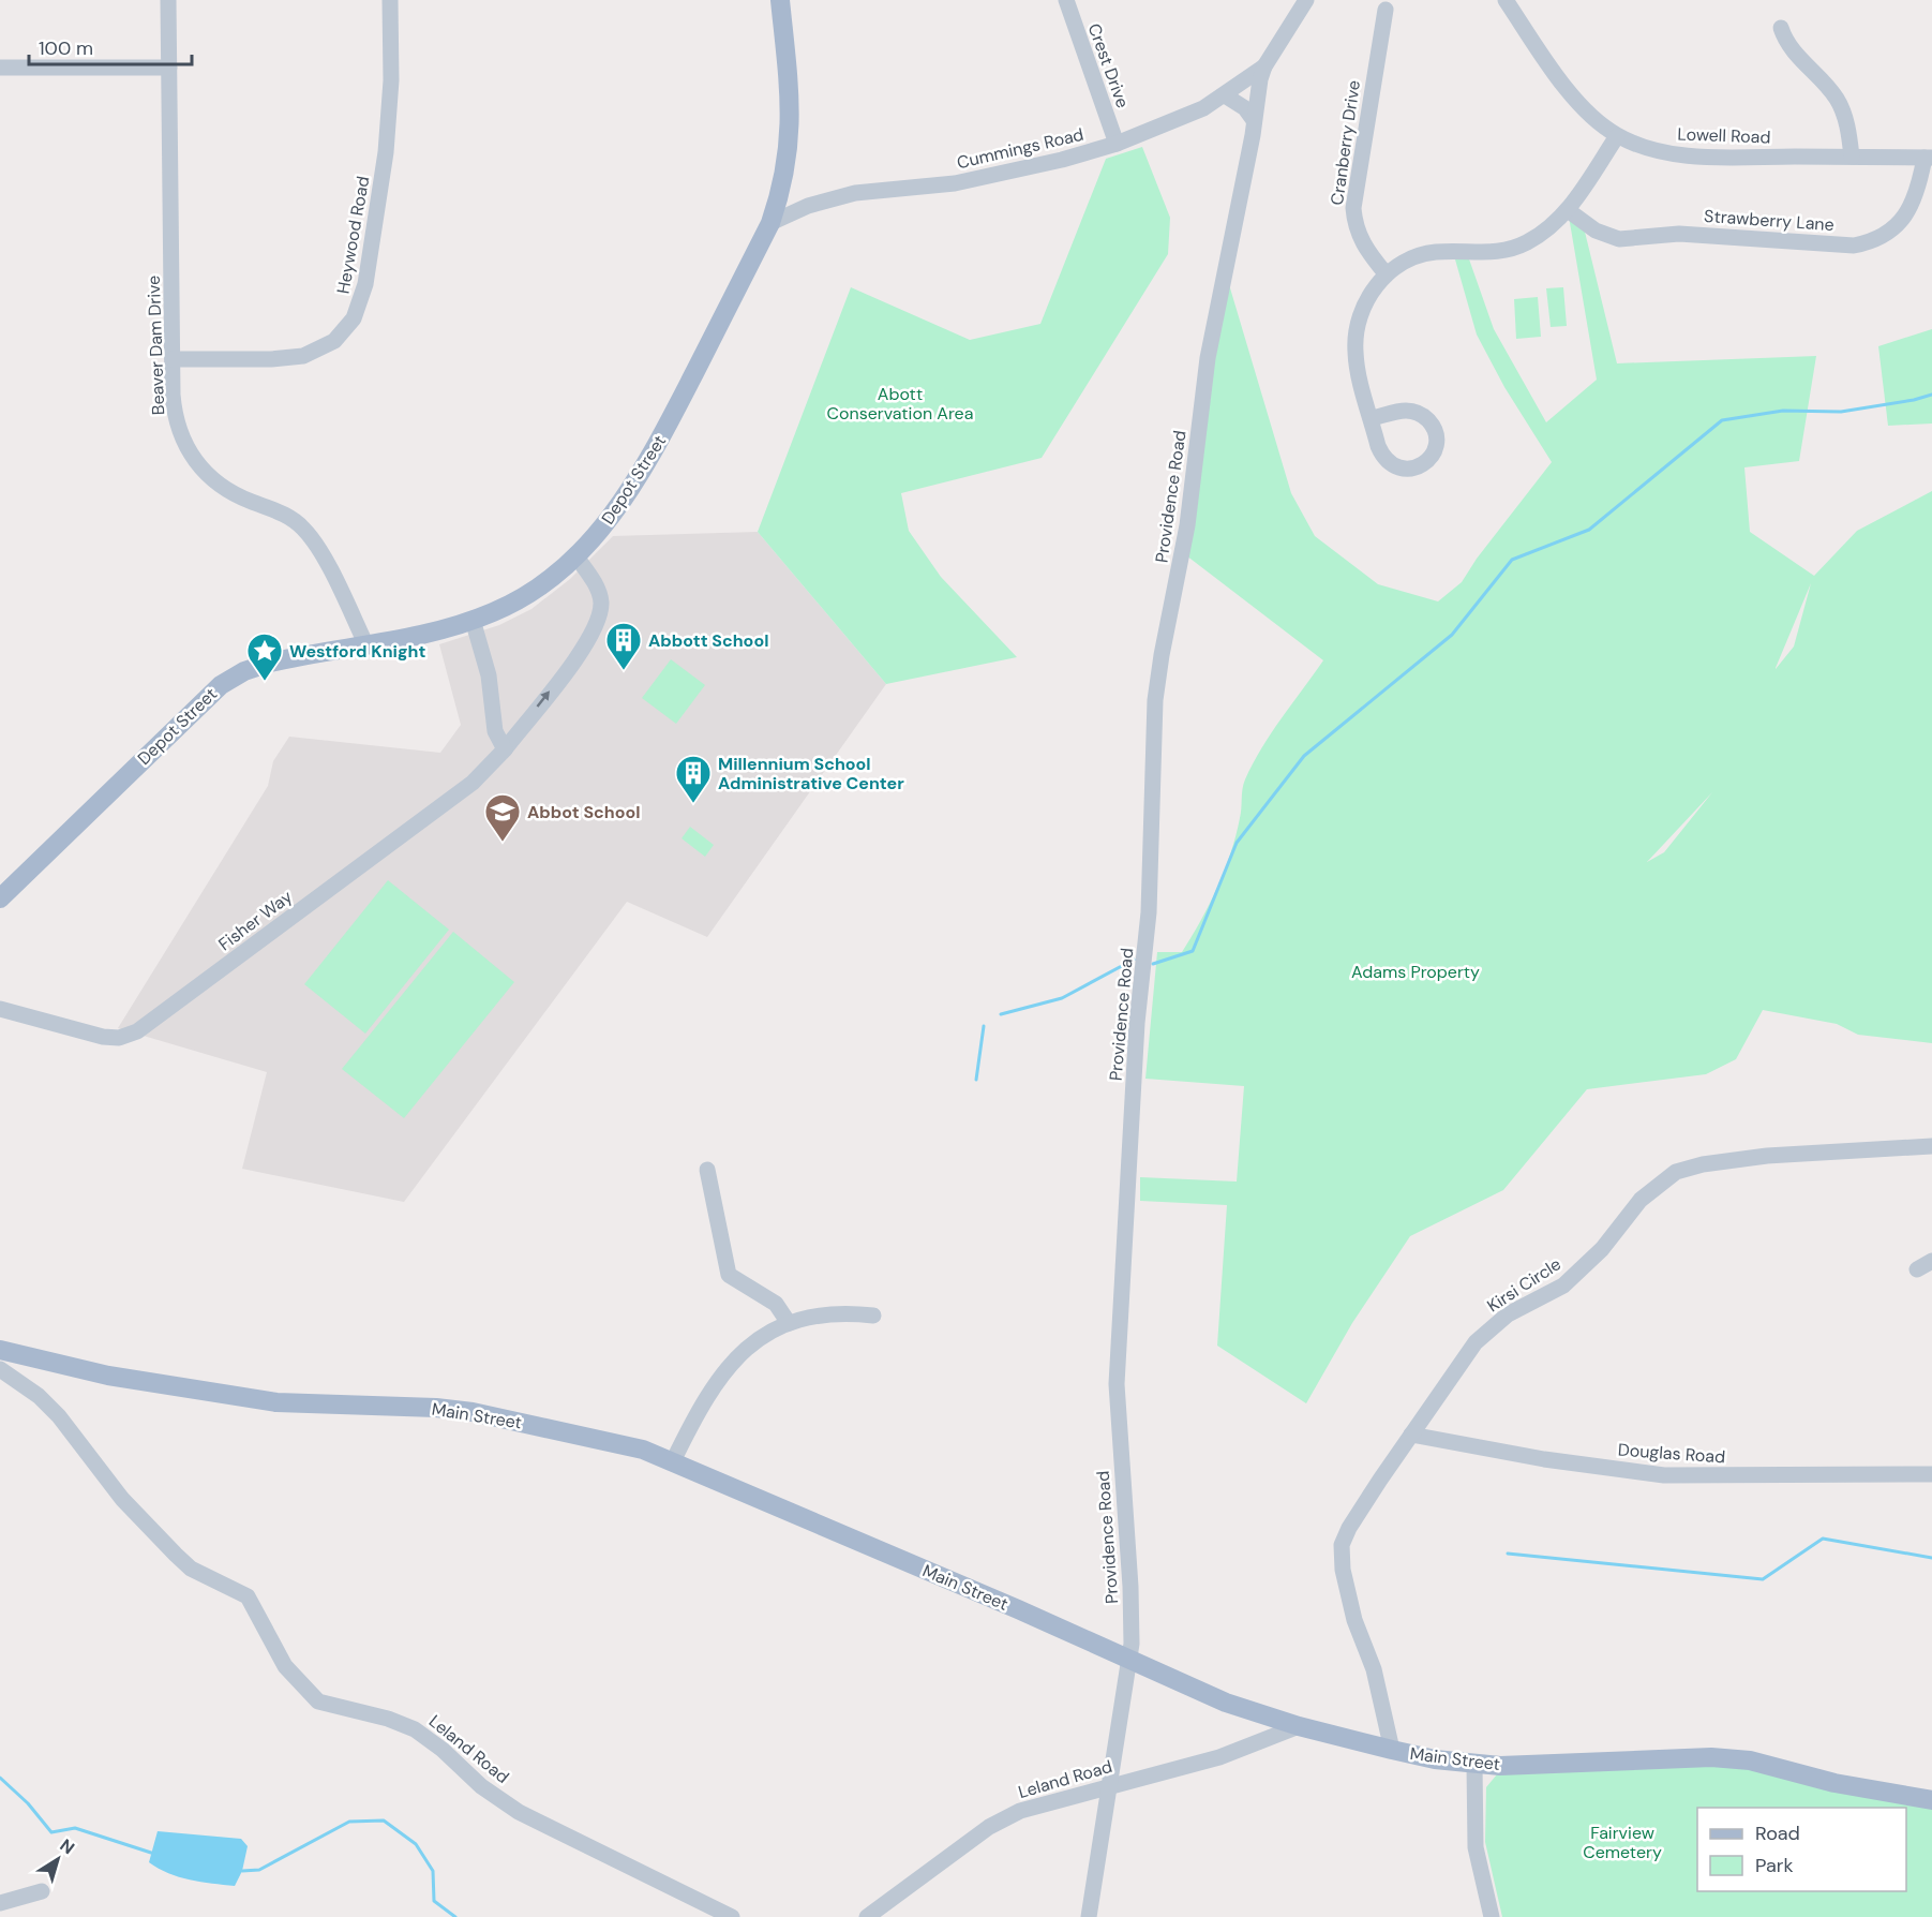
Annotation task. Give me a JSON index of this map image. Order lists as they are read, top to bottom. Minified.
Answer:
{"streets":{"main road":["Depot Street","Main Street"],"street":["Crest Drive","Lowell Road","Cranberry Drive","Cummings Road","Strawberry Lane","Heywood Road","Beaver Dam Drive","Providence Road","Fisher Way","Kirsi Circle","Douglas Road","Leland Road"]},"crossings":[["Crest Drive","Cummings Road"],["Lowell Road","Strawberry Lane"],["Cummings Road","Depot Street"],["Cummings Road","Providence Road"],["Heywood Road","Beaver Dam Drive"],["Beaver Dam Drive","Depot Street"],["Depot Street","Fisher Way"],["Providence Road","Main Street"],["Providence Road","Leland Road"],["Kirsi Circle","Main Street"],["Kirsi Circle","Douglas Road"],["Main Street","Leland Road"]],"parks":["Abott Conservation Area","Adams Property","Fairview Cemetery"],"places":{"building":["Abbott School","Millennium School Administrative Center"],"place":["Westford Knight"],"school or university":["Abbot School"]},"legend":["Road","Park"],"scale_bar":"100 m","north":"top right"}
